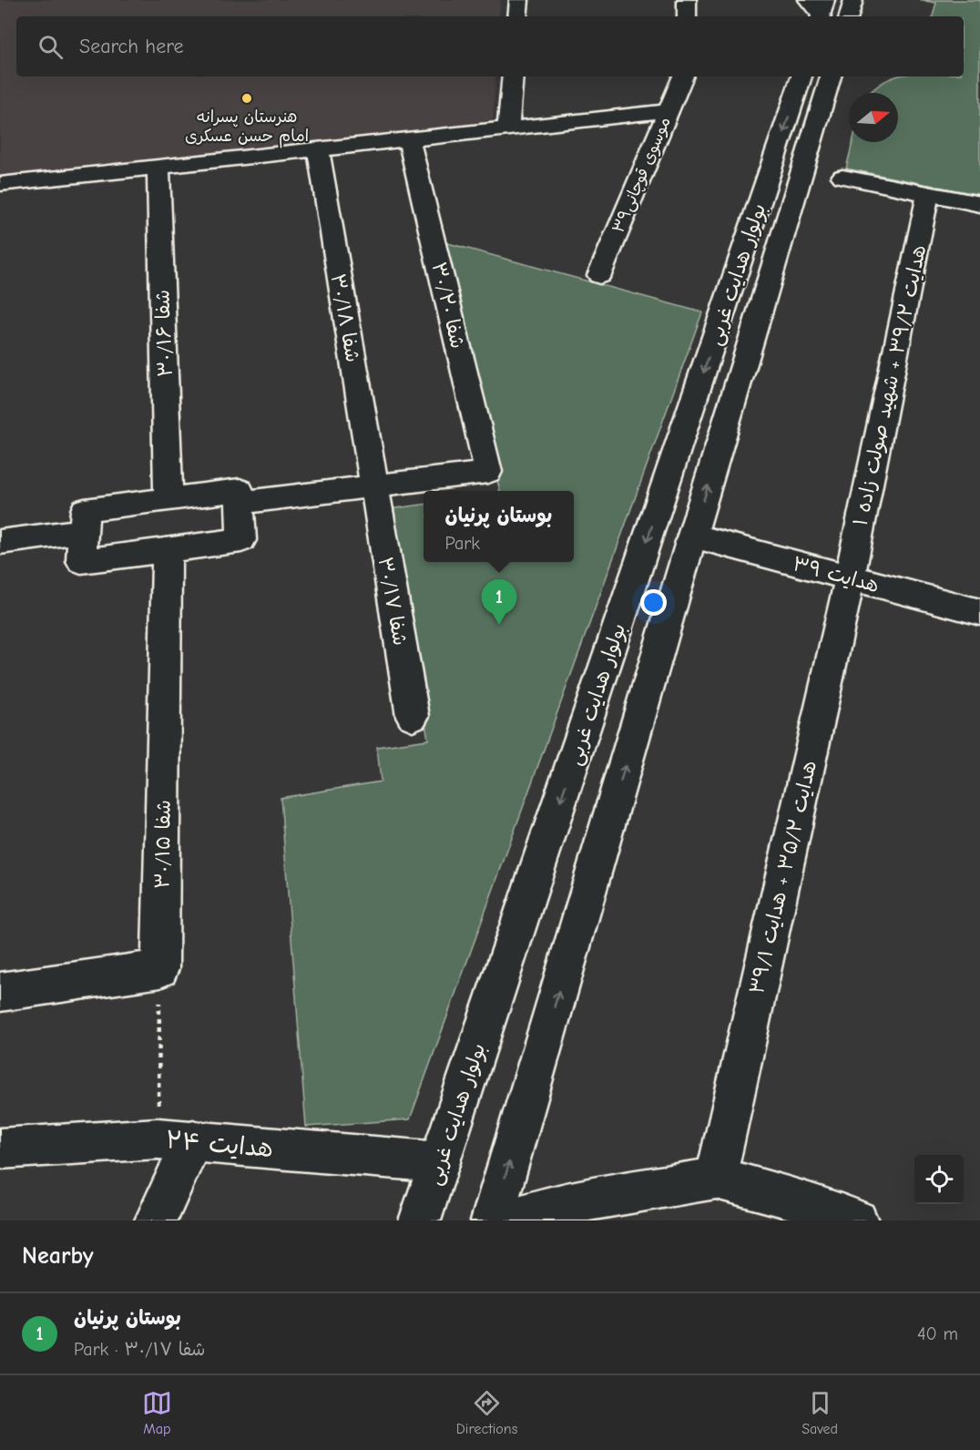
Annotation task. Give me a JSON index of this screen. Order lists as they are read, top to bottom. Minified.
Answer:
{"streets":{"street":["موسوی قوچانی۳۹","بولوار هدایت غربی","شفا ۳۰/۲۰","شفا ۳۰/۱۸","شفا ۳۰/۱۶","هدایت ۳۹/۲ + شهید صولت زاده ۱","هدایت ۳۹","شفا ۳۰/۱۷","شفا ۳۰/۱۵","هدایت ۳۵/۲ + هدایت ۳۹/۱","هدایت ۲۴"]},"crossings":[["بولوار هدایت غربی","هدایت ۳۹"],["بولوار هدایت غربی","هدایت ۲۴"],["شفا ۳۰/۲۰","شفا ۳۰/۱۸"],["شفا ۳۰/۲۰","شفا ۳۰/۱۷"],["شفا ۳۰/۱۸","شفا ۳۰/۱۷"],["هدایت ۳۹/۲ + شهید صولت زاده ۱","هدایت ۳۹"],["هدایت ۳۹/۲ + شهید صولت زاده ۱","هدایت ۳۵/۲ + هدایت ۳۹/۱"],["هدایت ۳۹","هدایت ۳۵/۲ + هدایت ۳۹/۱"]],"places":["هنرستان پسرانه امام حسن عسکری"],"north":"right","page":{"search":"Search here","popup":["بوستان پرنیان","Park"],"pins":"1","heading":"Nearby","list":[{"mark":"1","name":"بوستان پرنیان","note":"Park · شفا ۳۰/۱۷","value":"40 m"}],"nav":["Map","Directions","Saved"]}}
